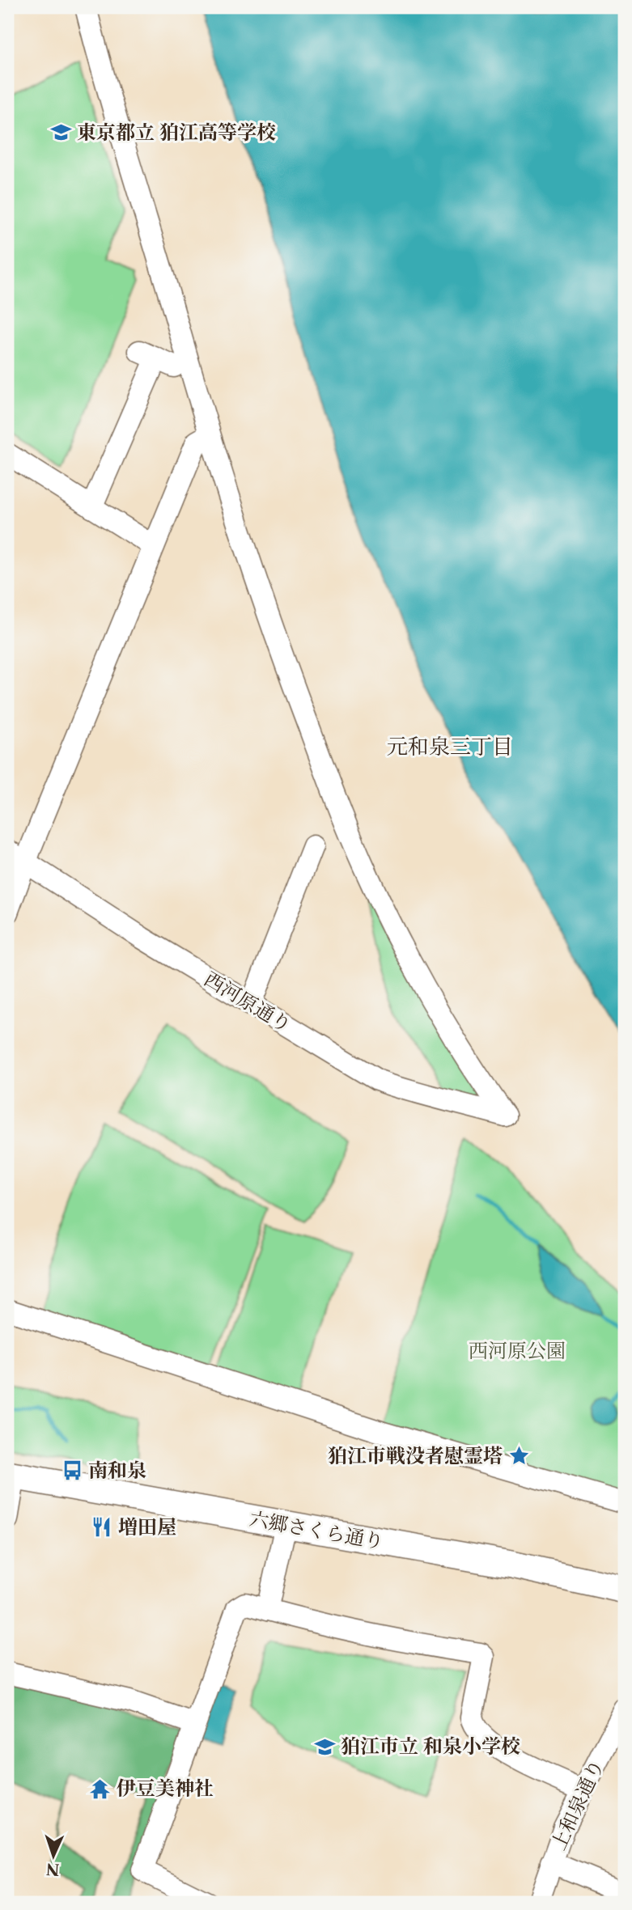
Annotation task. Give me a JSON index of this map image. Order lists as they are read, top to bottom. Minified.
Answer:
{"streets":{"main road":["六郷さくら通り"],"street":["西河原通り","上和泉通り"]},"districts":["元和泉三丁目"],"parks":["西河原公園"],"places":{"school or university":["東京都立 狛江高等学校","狛江市立 和泉小学校"],"place":["狛江市戦没者慰霊塔"],"bus stop":["南和泉"],"restaurant":["増田屋"],"temple":["伊豆美神社"]},"north":"bottom"}
